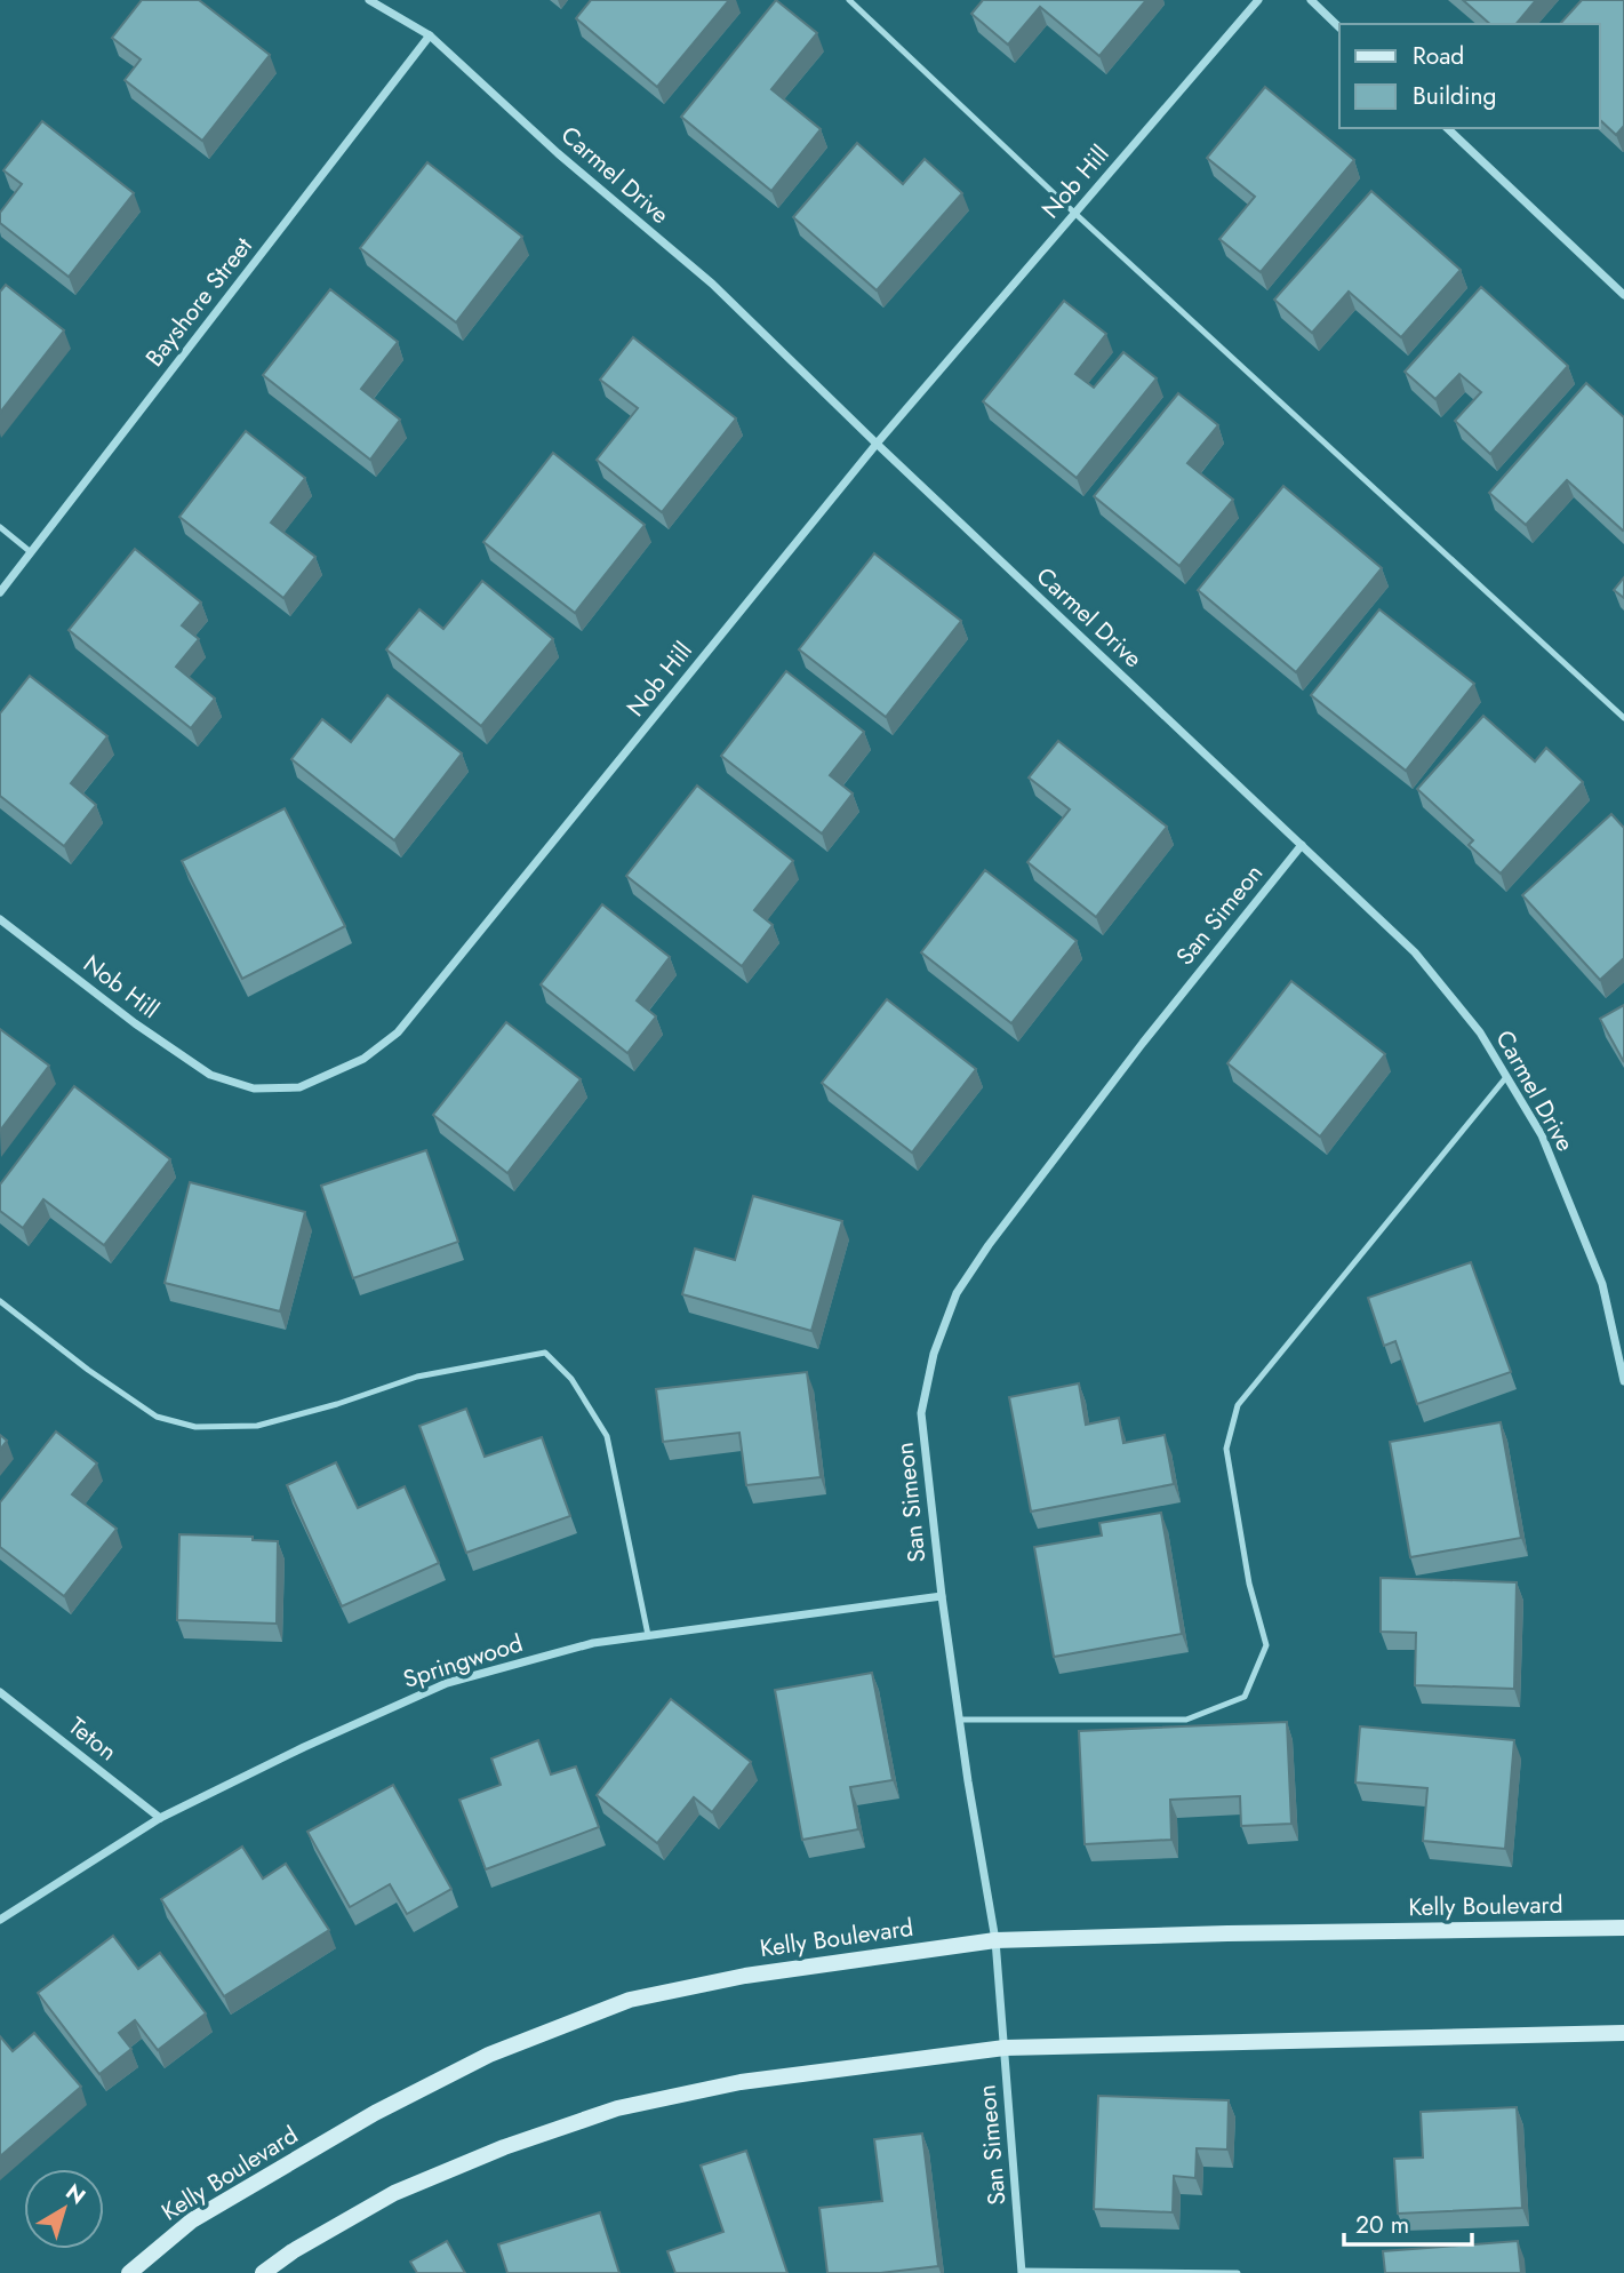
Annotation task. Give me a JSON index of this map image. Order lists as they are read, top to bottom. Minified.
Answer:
{"streets":{"main road":["Kelly Boulevard"],"street":["Carmel Drive","Nob Hill","Bayshore Street","San Simeon","Springwood","Teton"]},"crossings":[["Carmel Drive","Nob Hill"],["Carmel Drive","Bayshore Street"],["Carmel Drive","San Simeon"],["San Simeon","Springwood"],["San Simeon","Kelly Boulevard"],["Springwood","Teton"]],"legend":["Road","Building"],"scale_bar":"20 m","north":"top right"}
